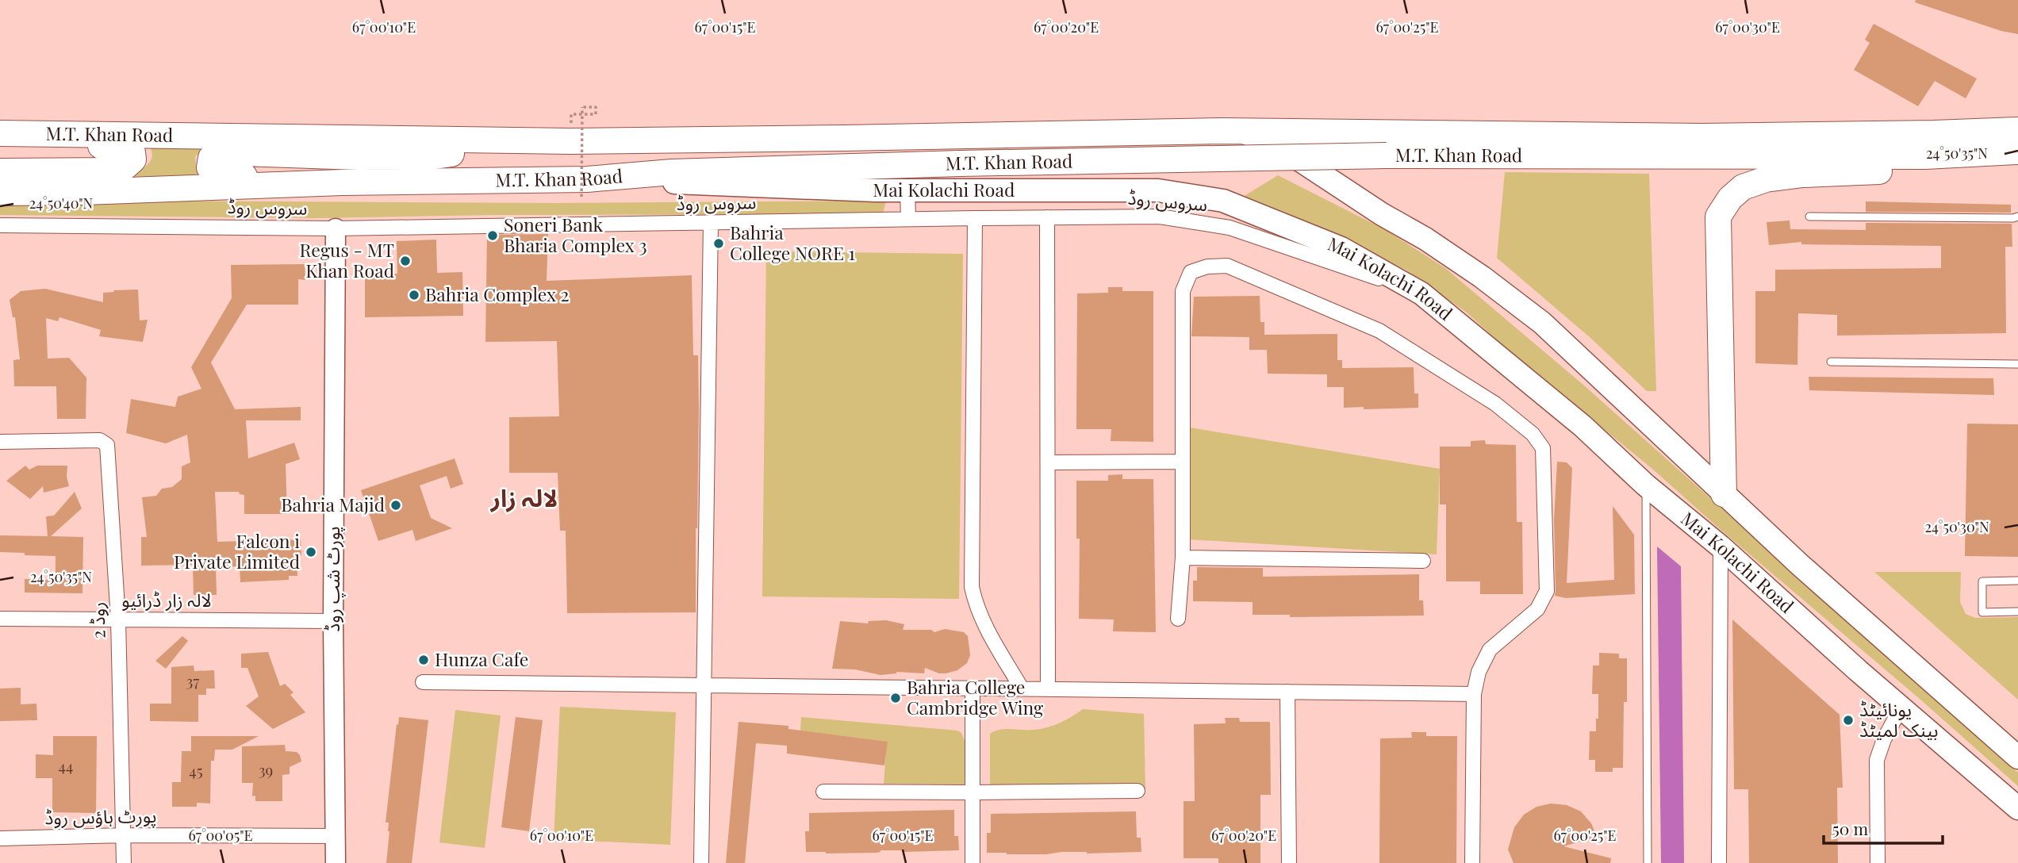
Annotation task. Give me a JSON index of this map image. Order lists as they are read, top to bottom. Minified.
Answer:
{"streets":{"highway":["M.T. Khan Road"],"main road":["Mai Kolachi Road"],"street":["سروس روڈ","پورٹ شپ روڈ","لالہ زار ڈرائیو","روڈ 2","پورٹ ہاؤس روڈ"]},"crossings":[["M.T. Khan Road","Mai Kolachi Road"],["Mai Kolachi Road","سروس روڈ"],["سروس روڈ","پورٹ شپ روڈ"],["پورٹ شپ روڈ","لالہ زار ڈرائیو"],["پورٹ شپ روڈ","پورٹ ہاؤس روڈ"],["لالہ زار ڈرائیو","روڈ 2"],["روڈ 2","پورٹ ہاؤس روڈ"]],"districts":["لالہ زار"],"places":["Soneri Bank Bharia Complex 3","Bahria College NORE 1","Regus - MT Khan Road","Bahria Complex 2","Bahria Majid","Falcon i Private Limited","Hunza Cafe","Bahria College Cambridge Wing","یونائیٹڈ بینک لمیٹڈ"],"house_numbers":["37","44","39","45"],"scale_bar":"50 m","coordinates":["67°00'10\"E","67°00'15\"E","67°00'20\"E","67°00'25\"E","67°00'30\"E","24°50'35\"N","24°50'40\"N","24°50'30\"N","67°00'05\"E"]}
